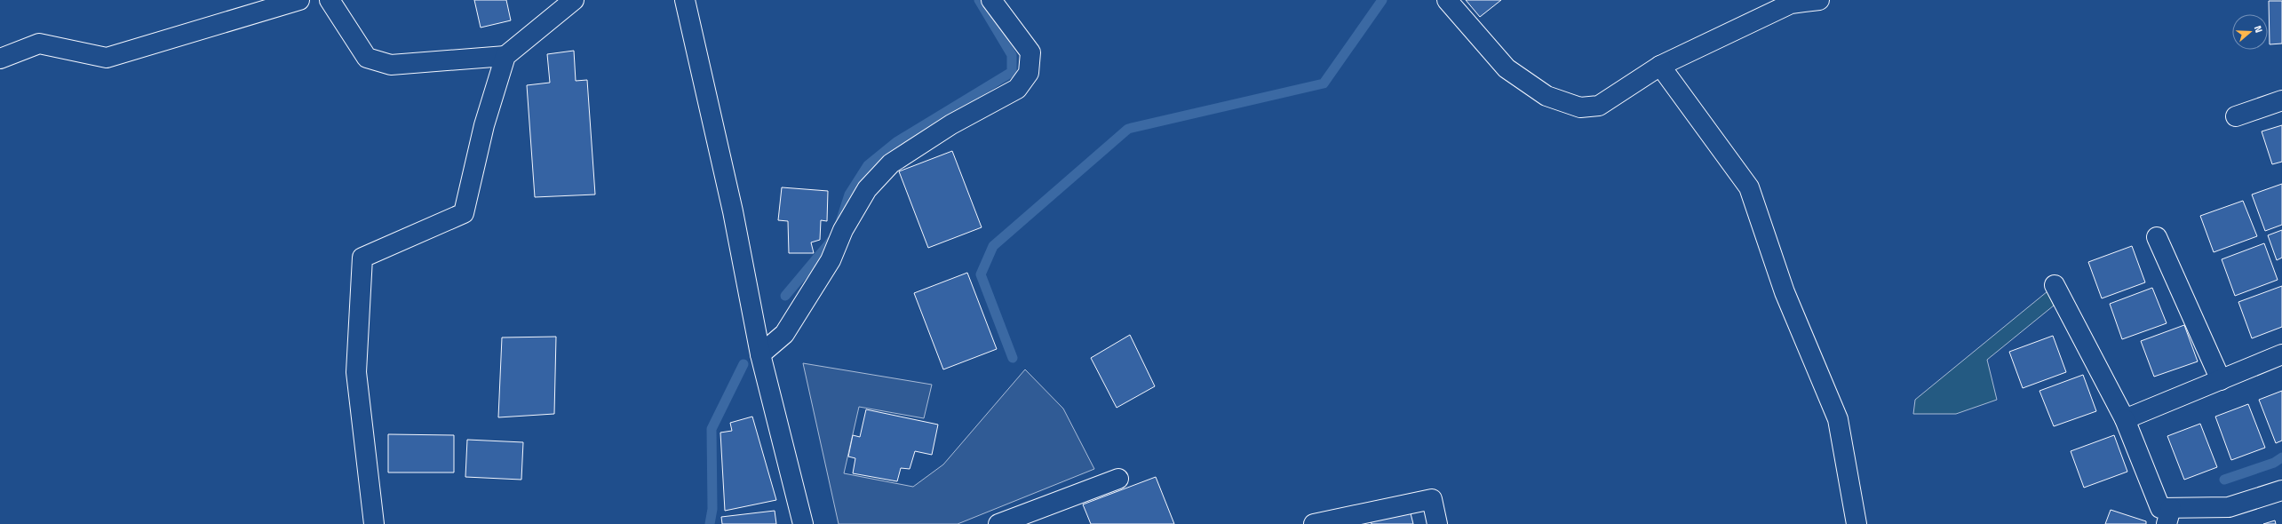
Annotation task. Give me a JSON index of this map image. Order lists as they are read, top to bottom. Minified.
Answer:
{"north":"right"}
